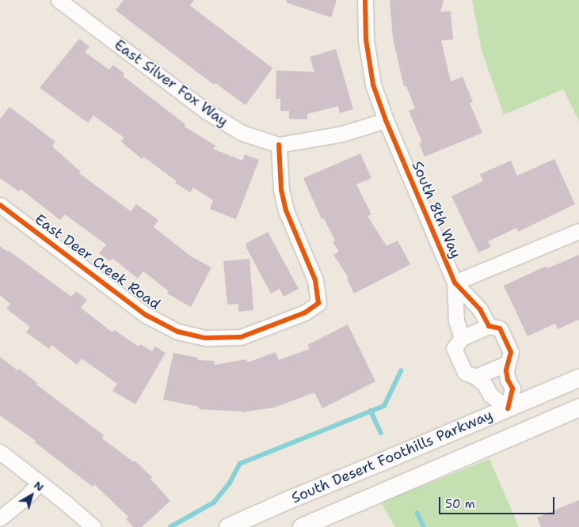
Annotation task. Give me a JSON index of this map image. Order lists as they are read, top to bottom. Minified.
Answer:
{"streets":{"street":["East Silver Fox Way","South 8th Way","East Deer Creek Road","South Desert Foothills Parkway"]},"crossings":[["East Silver Fox Way","South 8th Way"],["East Silver Fox Way","East Deer Creek Road"],["South 8th Way","South Desert Foothills Parkway"]],"scale_bar":"50 m","north":"top right"}
